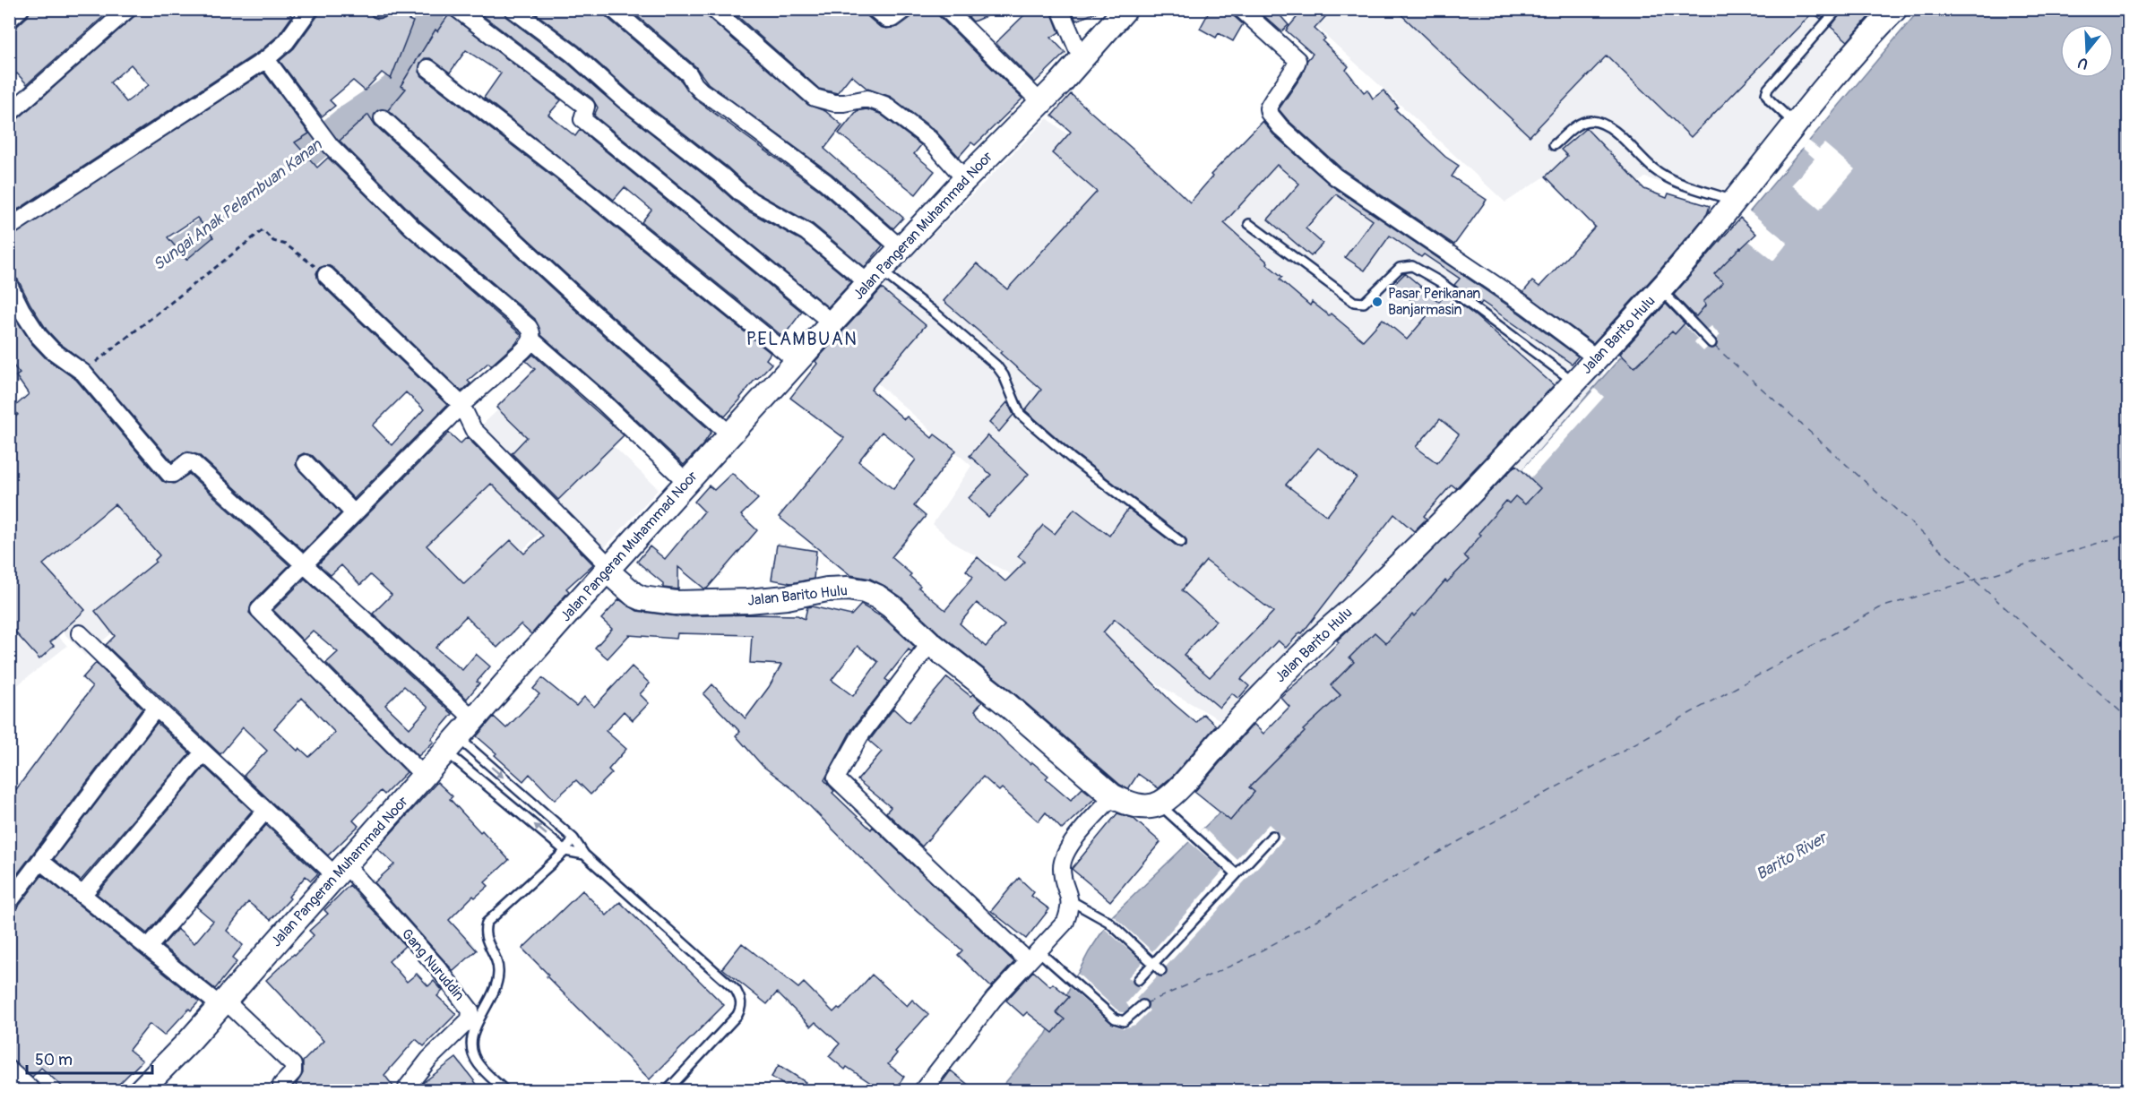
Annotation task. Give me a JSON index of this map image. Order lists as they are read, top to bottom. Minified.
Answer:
{"streets":{"street":["Jalan Pangeran Muhammad Noor","Jalan Barito Hulu","Gang Nuruddin"]},"crossings":[["Jalan Pangeran Muhammad Noor","Jalan Barito Hulu"],["Jalan Pangeran Muhammad Noor","Gang Nuruddin"]],"districts":["PELAMBUAN"],"water":["Sungai Anak Pelambuan Kanan","Barito River"],"places":["Pasar Perikanan Banjarmasin"],"scale_bar":"50 m","north":"bottom"}
